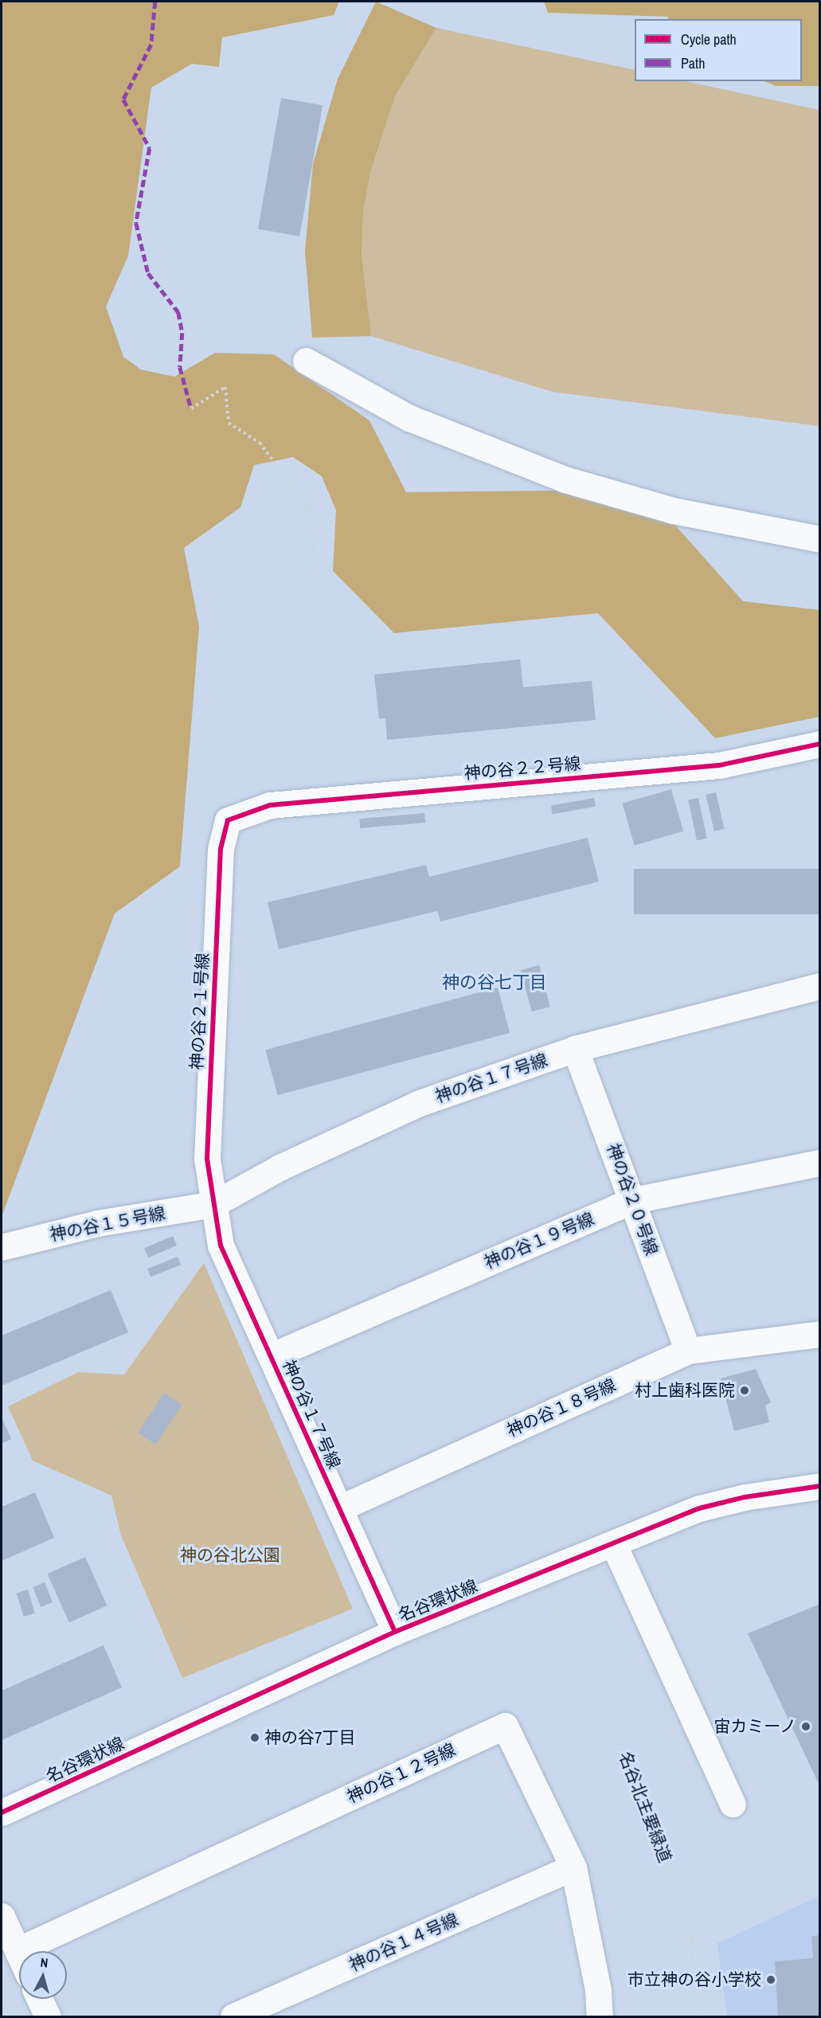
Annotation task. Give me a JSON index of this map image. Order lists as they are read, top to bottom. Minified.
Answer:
{"streets":{"street":["神の谷２２号線","神の谷２１号線","神の谷１７号線","神の谷２０号線","神の谷１５号線","神の谷１９号線","神の谷１８号線","名谷環状線","神の谷１２号線","神の谷１４号線"],"path":["名谷北主要緑道"]},"crossings":[["神の谷２２号線","神の谷２１号線"],["神の谷２１号線","神の谷１７号線"],["神の谷２１号線","神の谷１５号線"],["神の谷１７号線","神の谷２０号線"],["神の谷１７号線","神の谷１５号線"],["神の谷１７号線","神の谷１９号線"],["神の谷１７号線","神の谷１８号線"],["神の谷１７号線","名谷環状線"],["神の谷２０号線","神の谷１９号線"],["神の谷２０号線","神の谷１８号線"],["神の谷１２号線","神の谷１４号線"]],"districts":["神の谷七丁目"],"parks":["神の谷北公園"],"places":["村上歯科医院","宙カミーノ","神の谷7丁目","市立神の谷小学校"],"legend":["Cycle path","Path"],"north":"top"}
